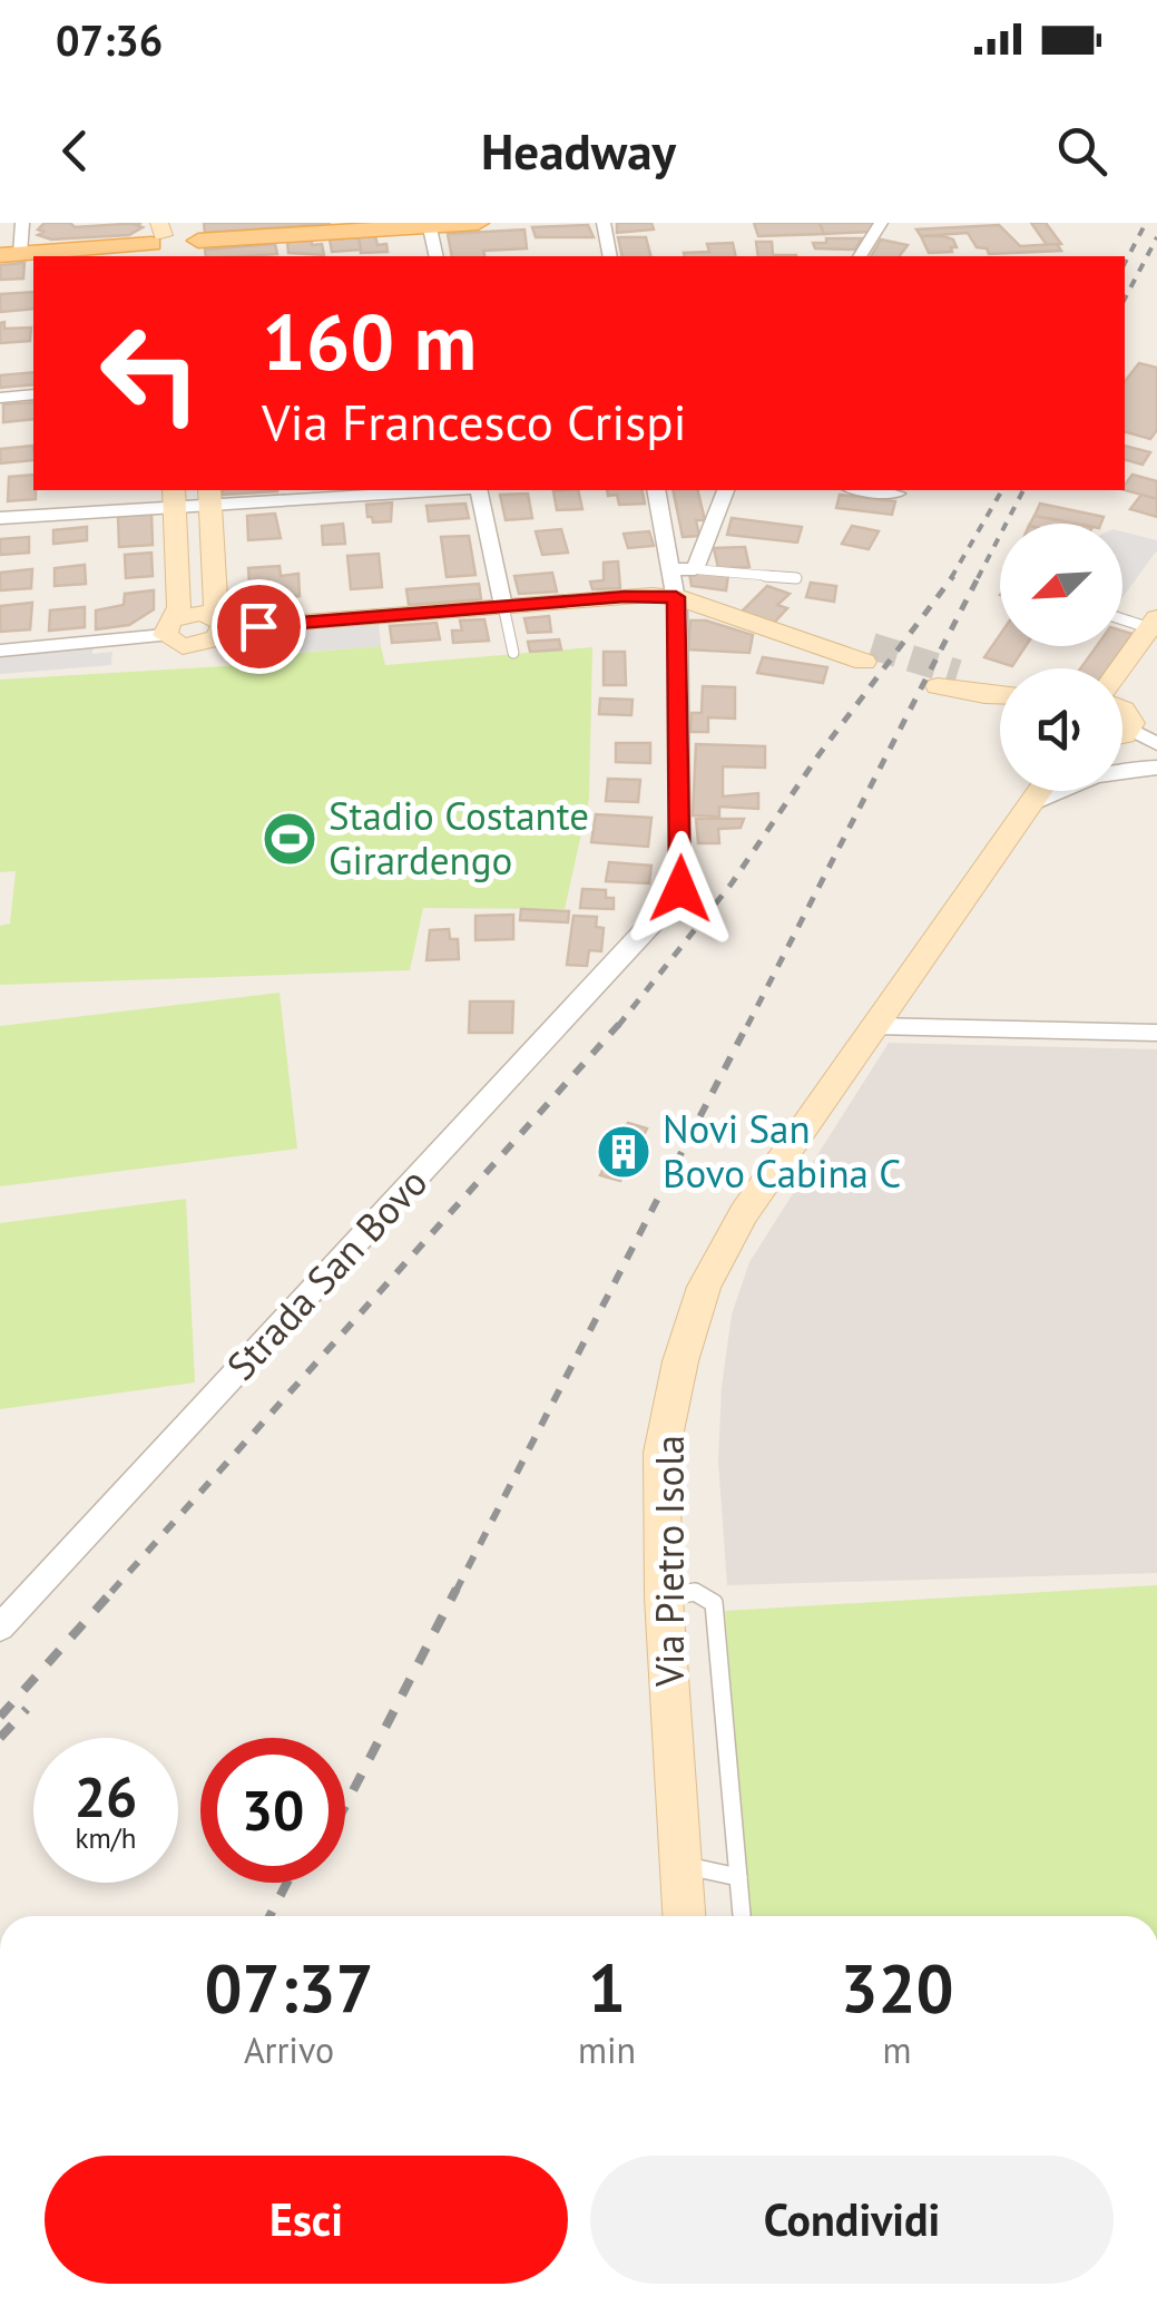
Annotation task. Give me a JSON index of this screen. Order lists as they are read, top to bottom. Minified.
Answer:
{"streets":{"street":["Strada San Bovo","Via Pietro Isola"]},"places":{"sports":["Stadio Costante Girardengo"],"building":["Novi San Bovo Cabina C"]},"north":"bottom left","page":{"status":"07:36","header":"Headway","turn":["160 m","Via Francesco Crispi"],"speed":"26 km/h","limit":"30","eta":["07:37","Arrivo","1","min","320","m"],"buttons":["Esci","Condividi"]}}
